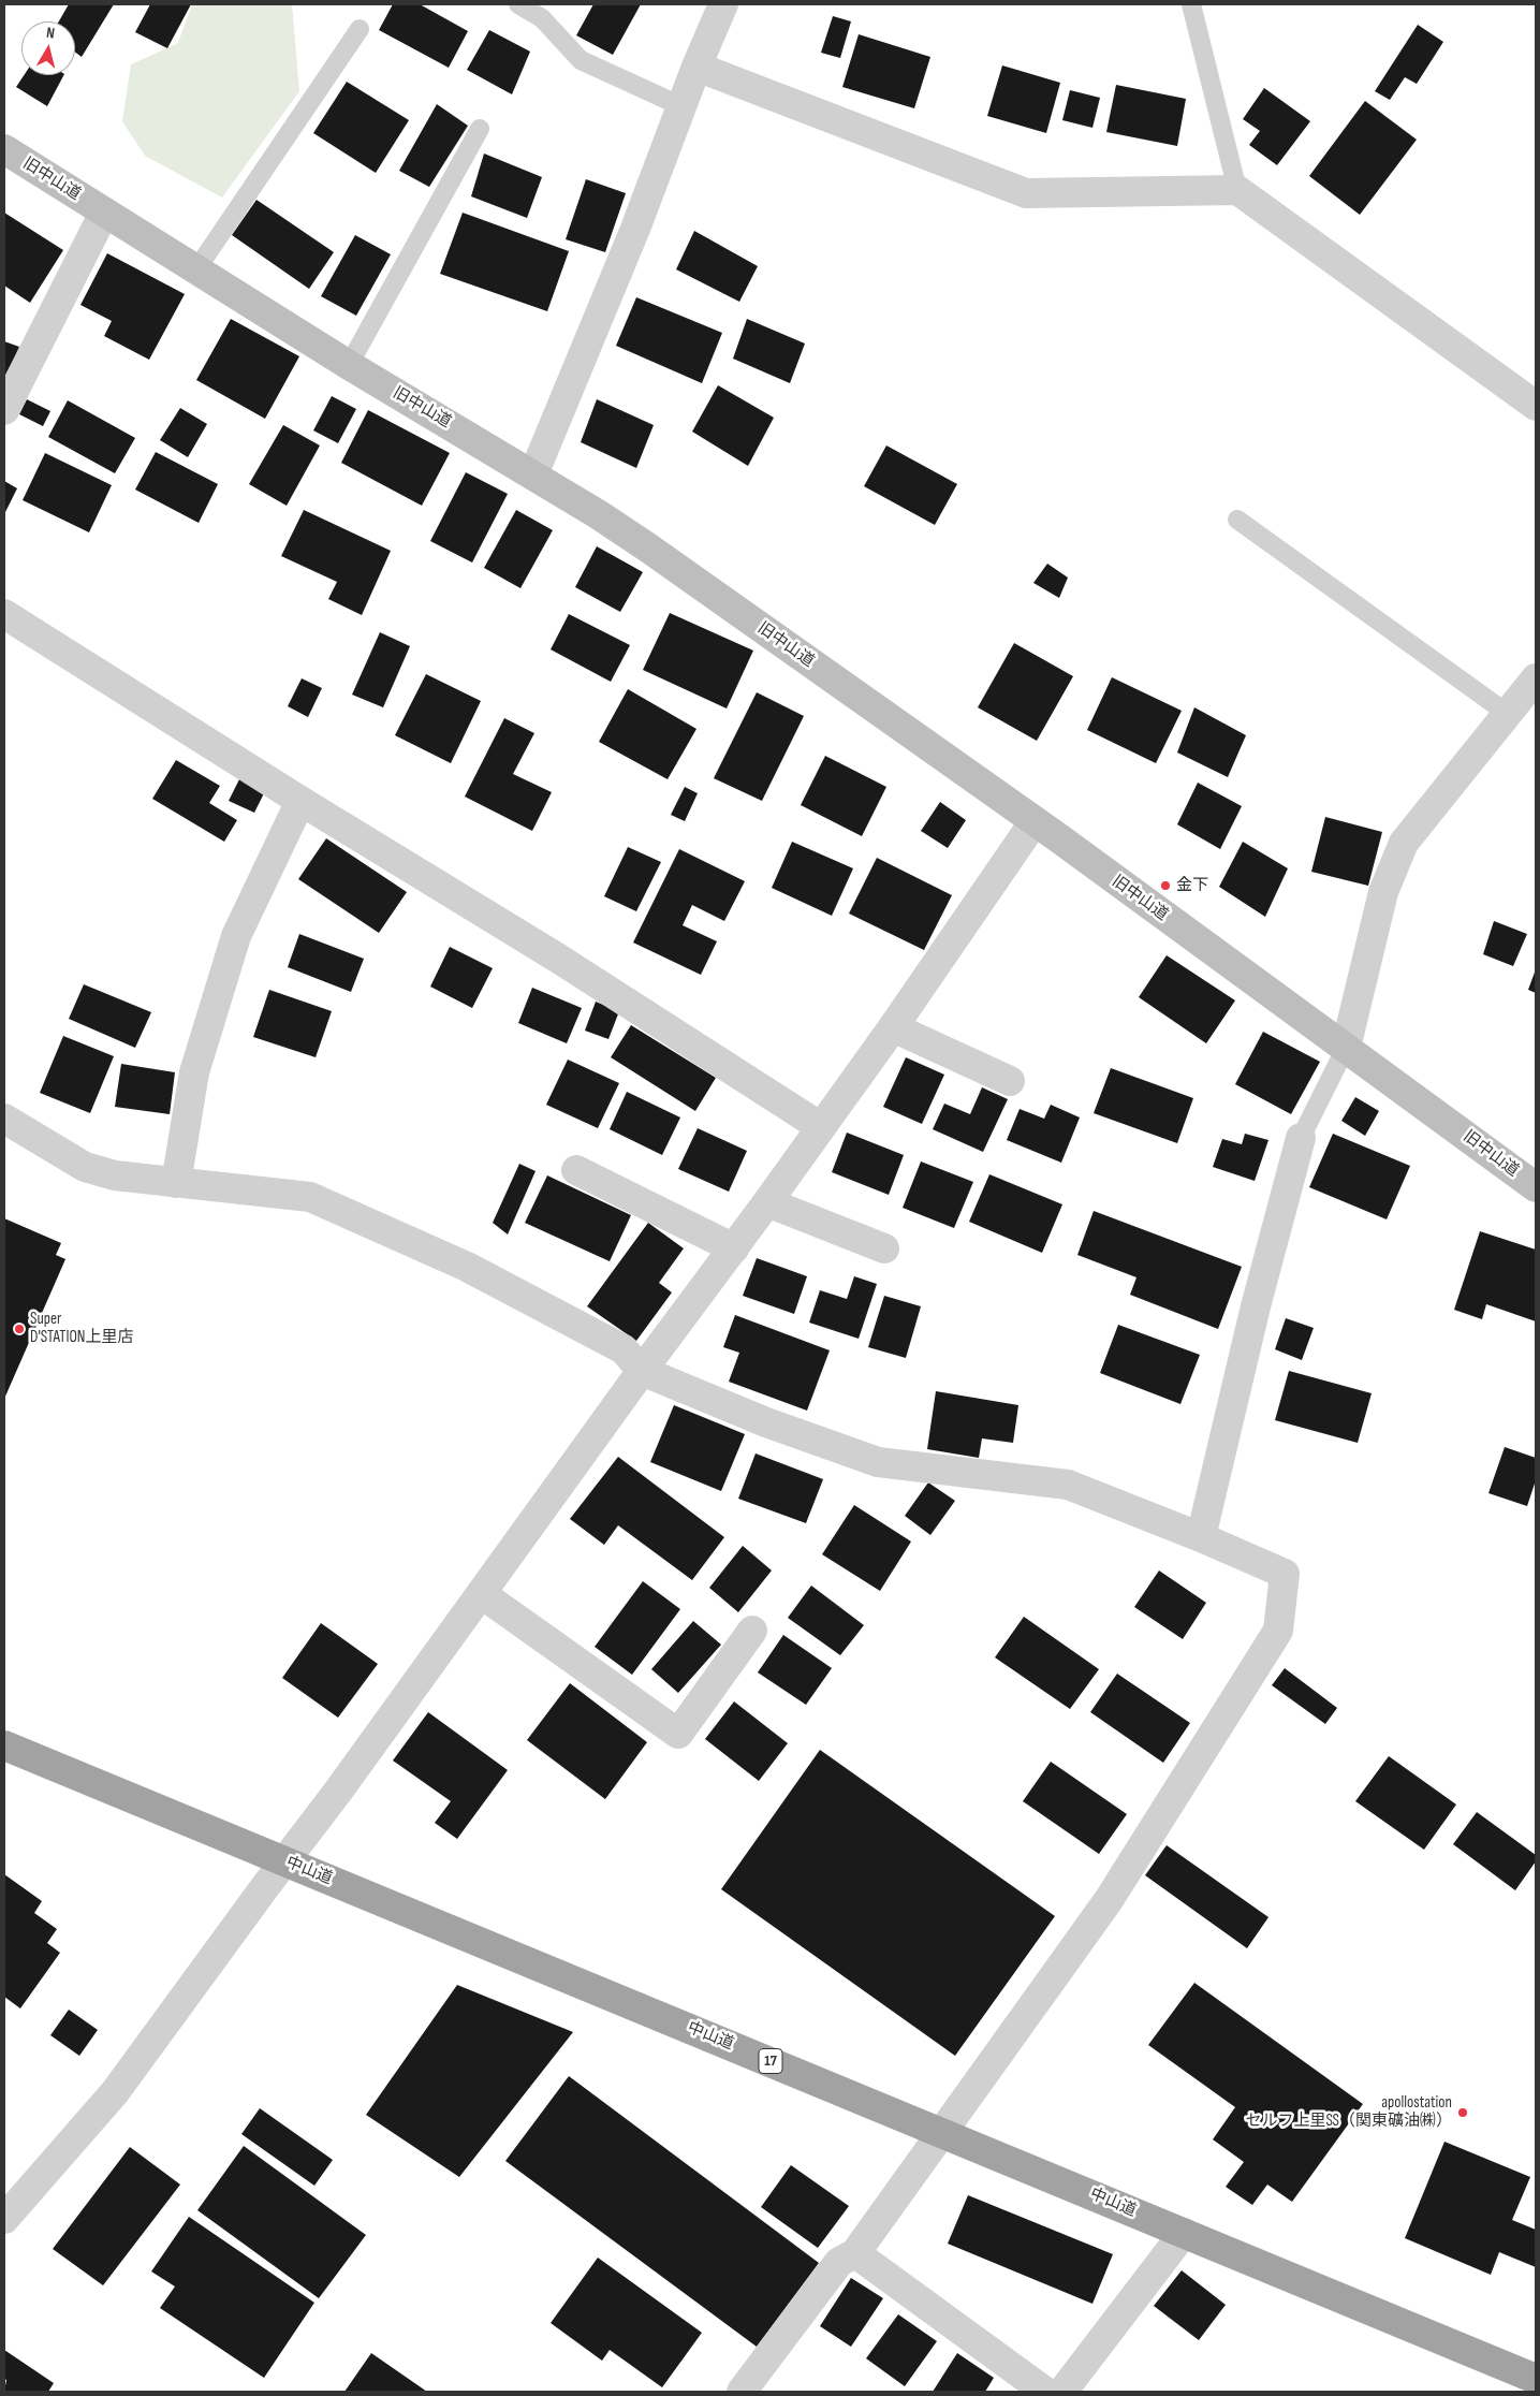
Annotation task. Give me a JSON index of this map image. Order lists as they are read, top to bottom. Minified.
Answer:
{"streets":{"highway":["中山道","17"],"main road":["旧中山道"]},"places":["金下","Super D'STATION上里店","apollostation セルフ上里SS（関東礦油㈱）"],"north":"top"}
